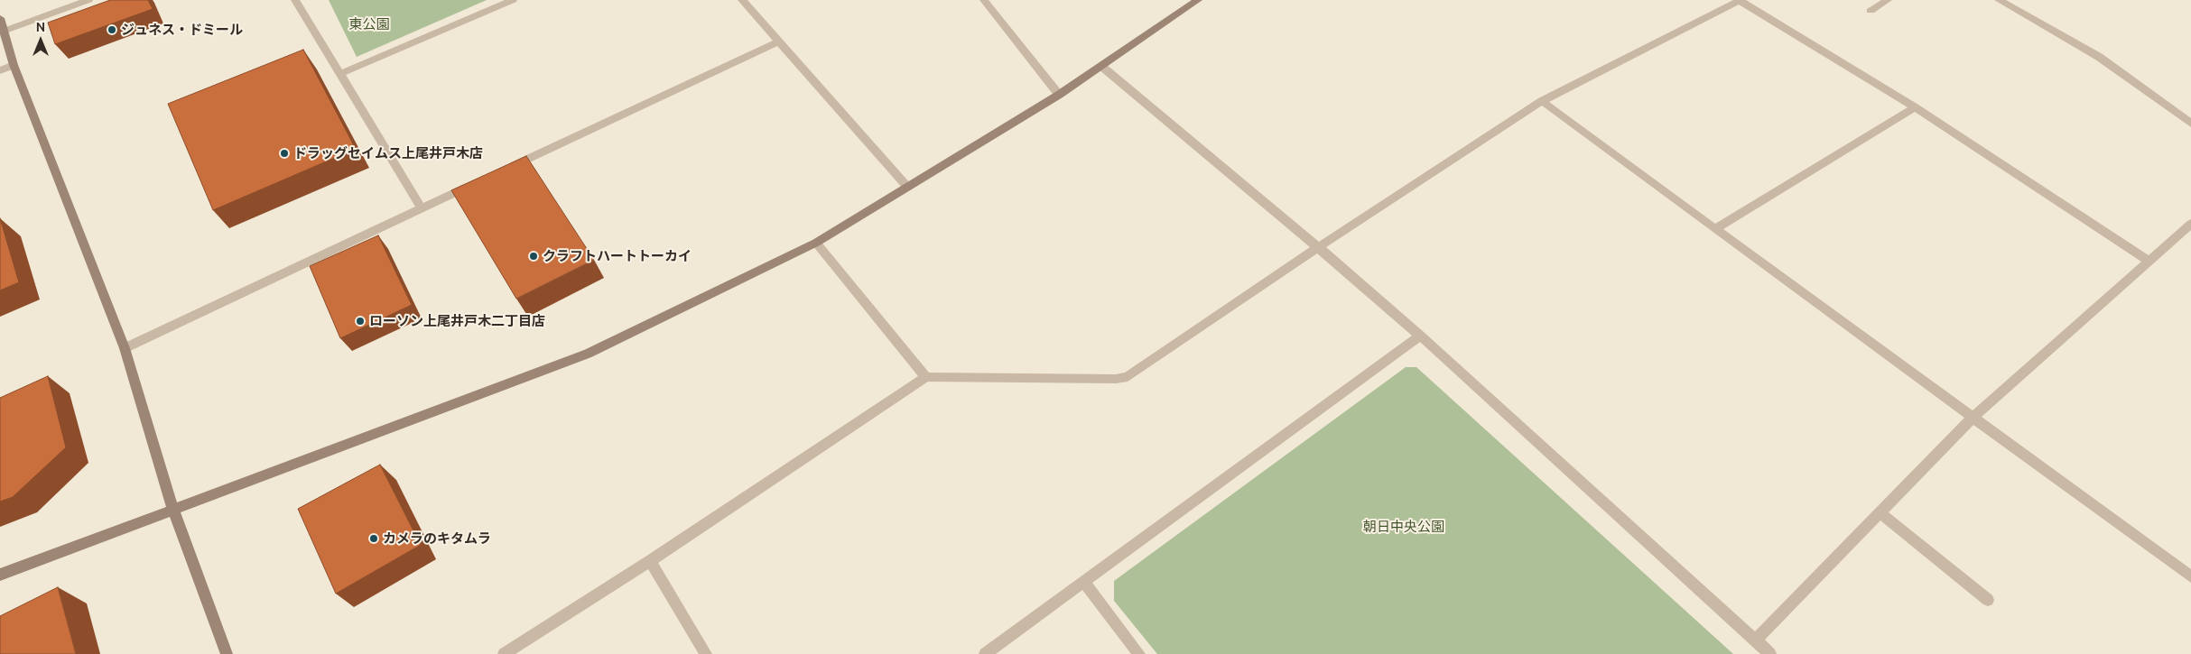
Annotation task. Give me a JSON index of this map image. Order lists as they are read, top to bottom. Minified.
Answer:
{"parks":["東公園","朝日中央公園"],"places":["ジュネス・ドミール","ドラッグセイムス上尾井戸木店","クラフトハートトーカイ","ローソン上尾井戸木二丁目店","カメラのキタムラ"],"north":"top"}
